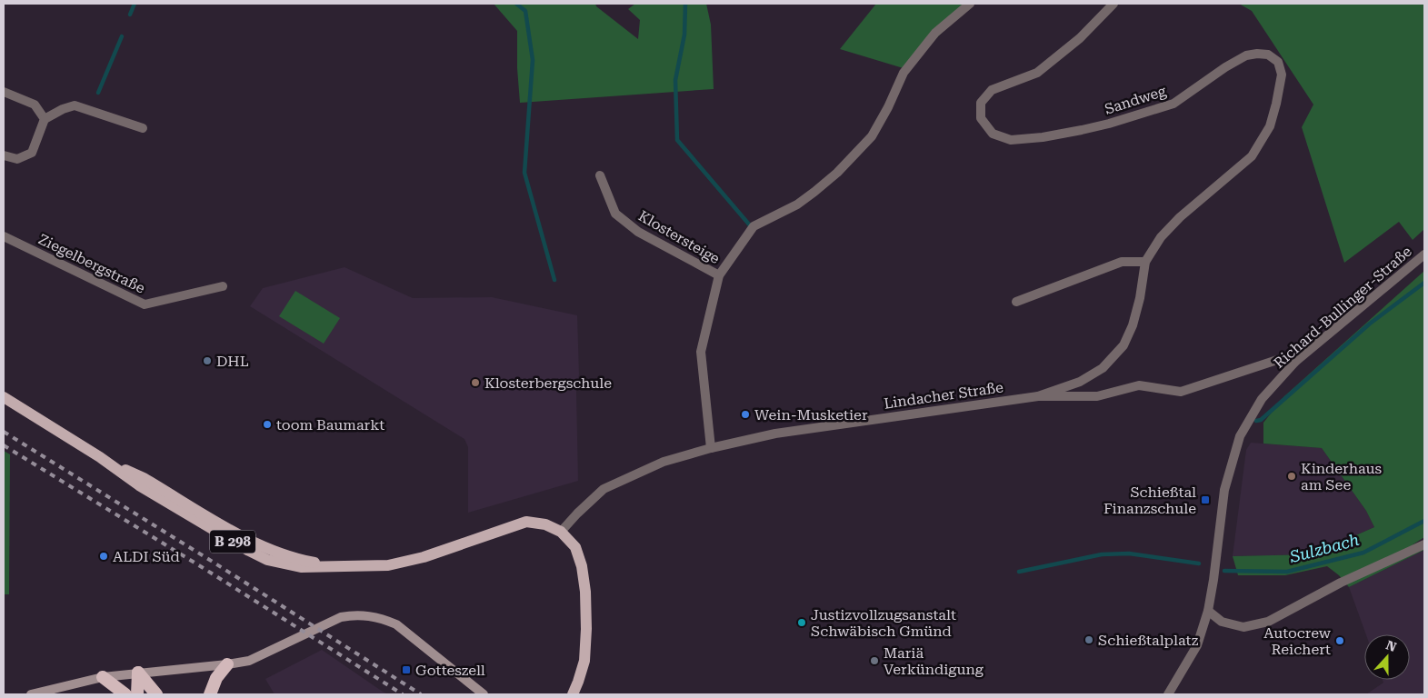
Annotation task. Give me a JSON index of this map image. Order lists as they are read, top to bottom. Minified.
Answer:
{"streets":{"main road":["B 298"],"street":["Sandweg","Klostersteige","Ziegelbergstraße","Richard-Bullinger-Straße","Lindacher Straße"]},"crossings":[["Sandweg","Lindacher Straße"],["Klostersteige","Lindacher Straße"],["Richard-Bullinger-Straße","Lindacher Straße"],["Lindacher Straße","B 298"]],"water":["Sulzbach"],"places":{"other":["DHL","Klosterbergschule","Wein-Musketier","toom Baumarkt","Kinderhaus am See","ALDI Süd","Justizvollzugsanstalt Schwäbisch Gmünd","Schießtalplatz","Autocrew Reichert","Mariä Verkündigung"],"transit":["Schießtal Finanzschule","Gotteszell"]},"north":"top"}
